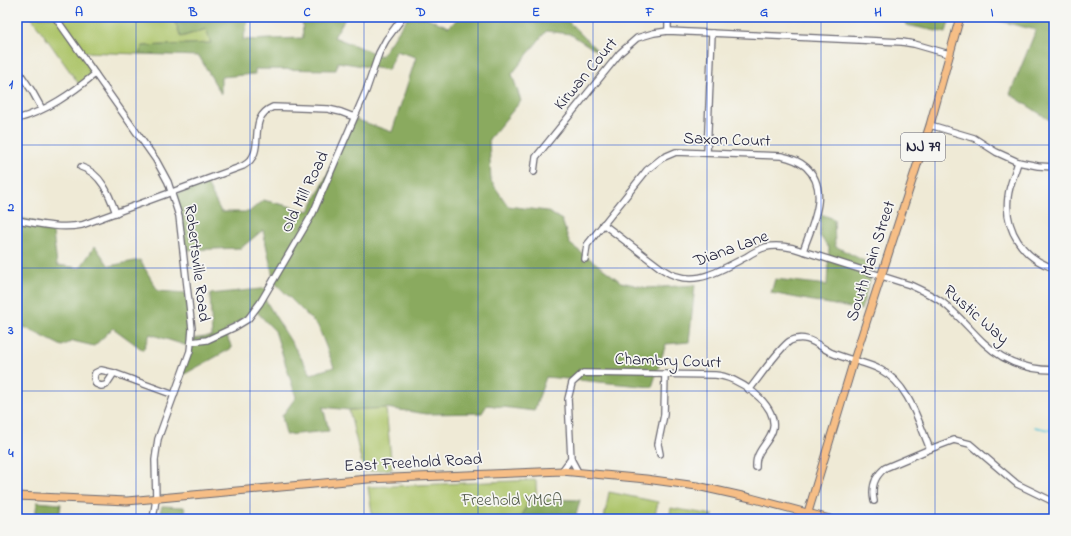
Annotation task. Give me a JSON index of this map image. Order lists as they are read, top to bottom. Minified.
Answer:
{"streets":{"main road":["NJ 79","South Main Street","East Freehold Road"],"street":["Kirwan Court","Saxon Court","Old Mill Road","Diana Lane","Robertsville Road","Rustic Way","Chambry Court"]},"crossings":[["Kirwan Court","South Main Street"],["Saxon Court","Diana Lane"],["Old Mill Road","Robertsville Road"],["Diana Lane","South Main Street"],["Diana Lane","Rustic Way"],["South Main Street","Rustic Way"],["South Main Street","East Freehold Road"],["Robertsville Road","East Freehold Road"],["Chambry Court","East Freehold Road"]],"parks":["Freehold YMCA"],"grid":{"columns":["A","B","C","D","E","F","G","H","I"],"rows":["1","2","3","4"]}}
